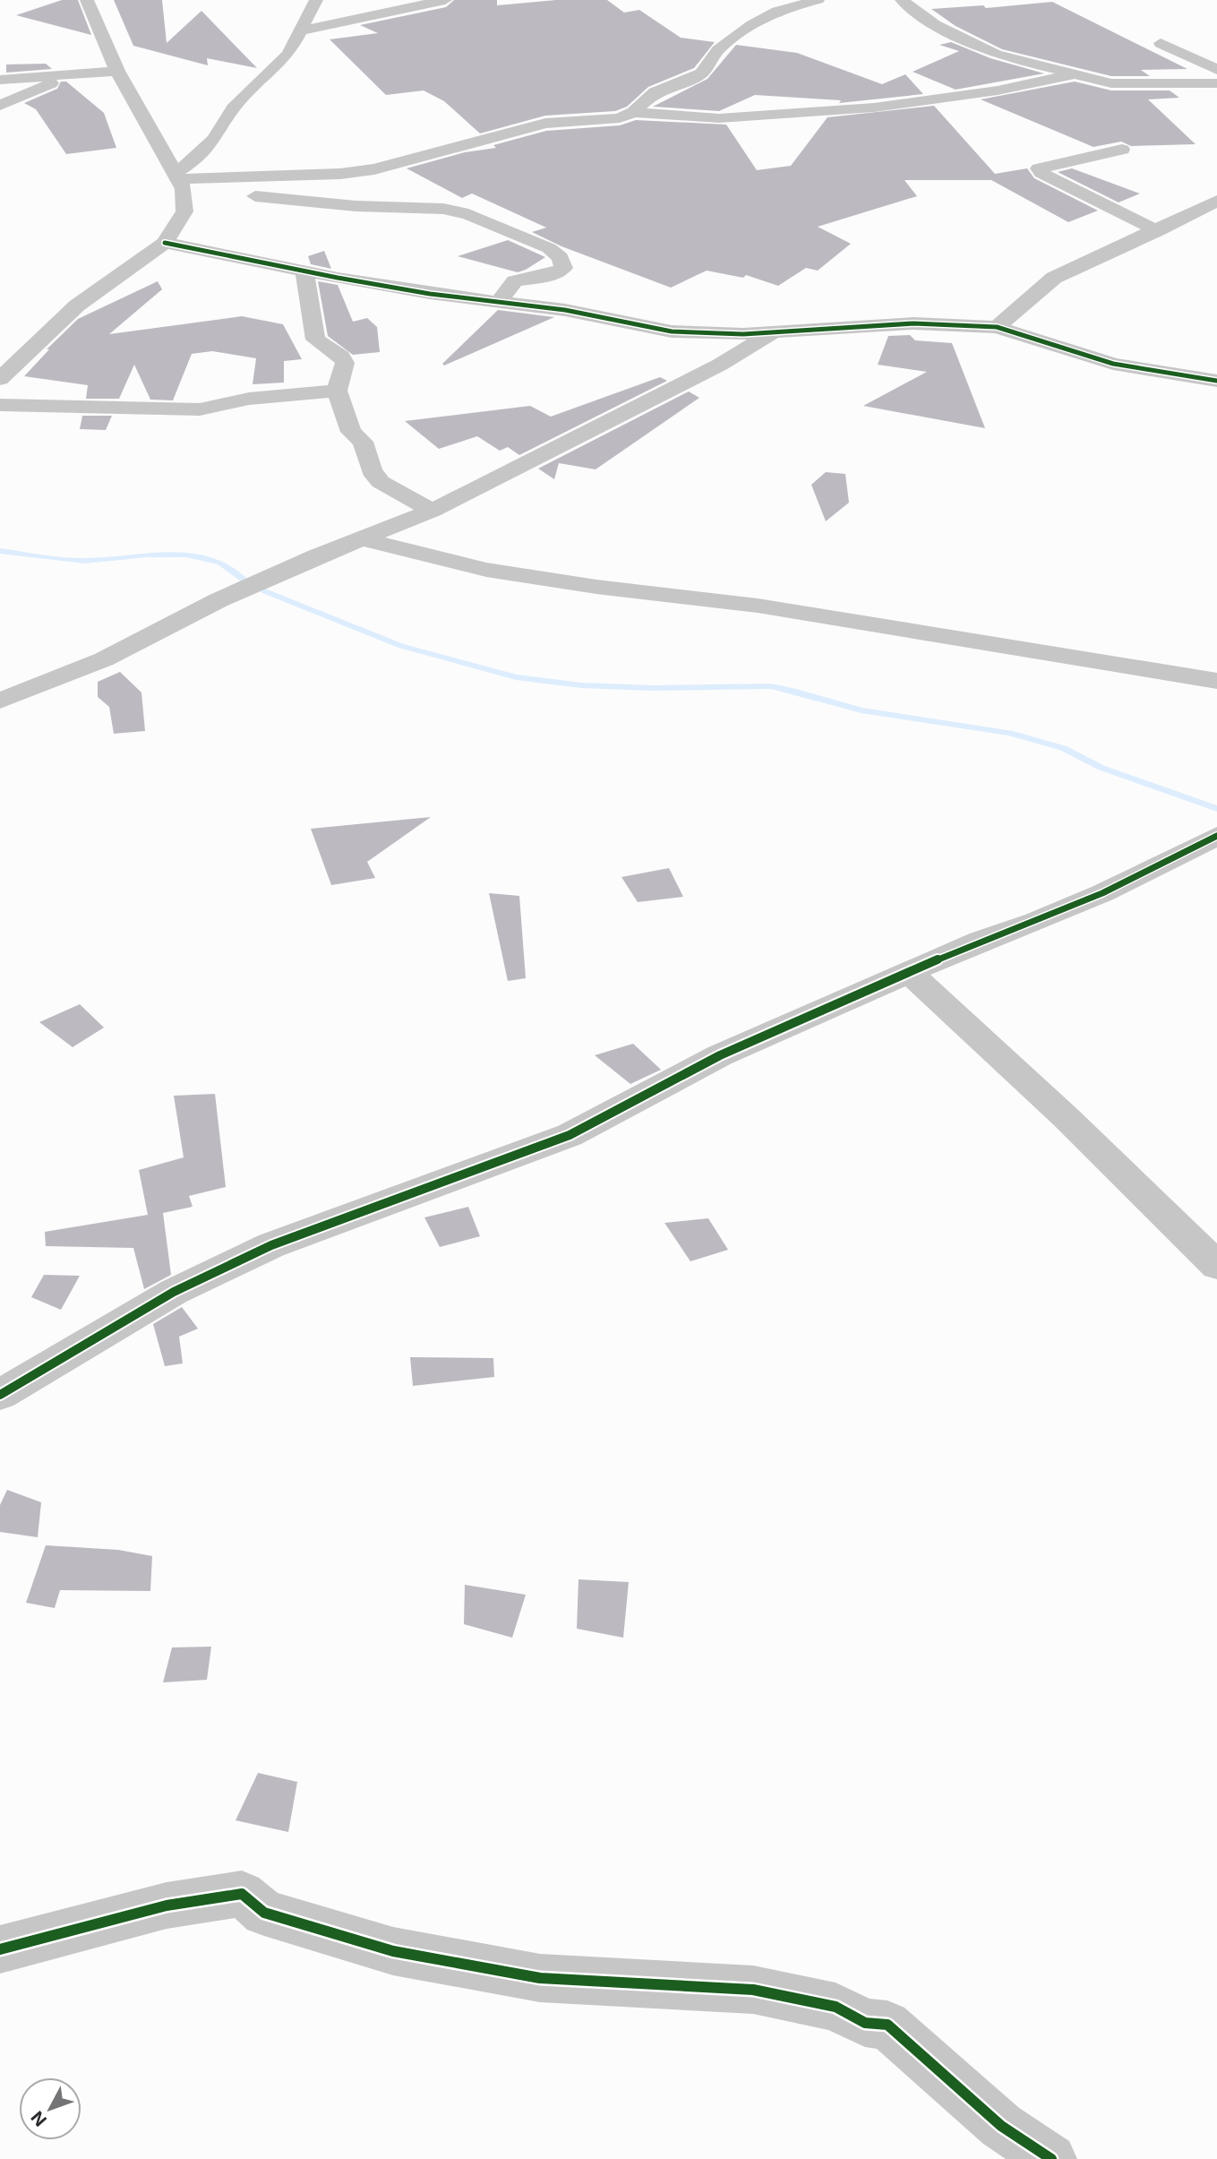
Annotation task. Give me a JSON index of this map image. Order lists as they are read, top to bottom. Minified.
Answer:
{"north":"bottom left"}
